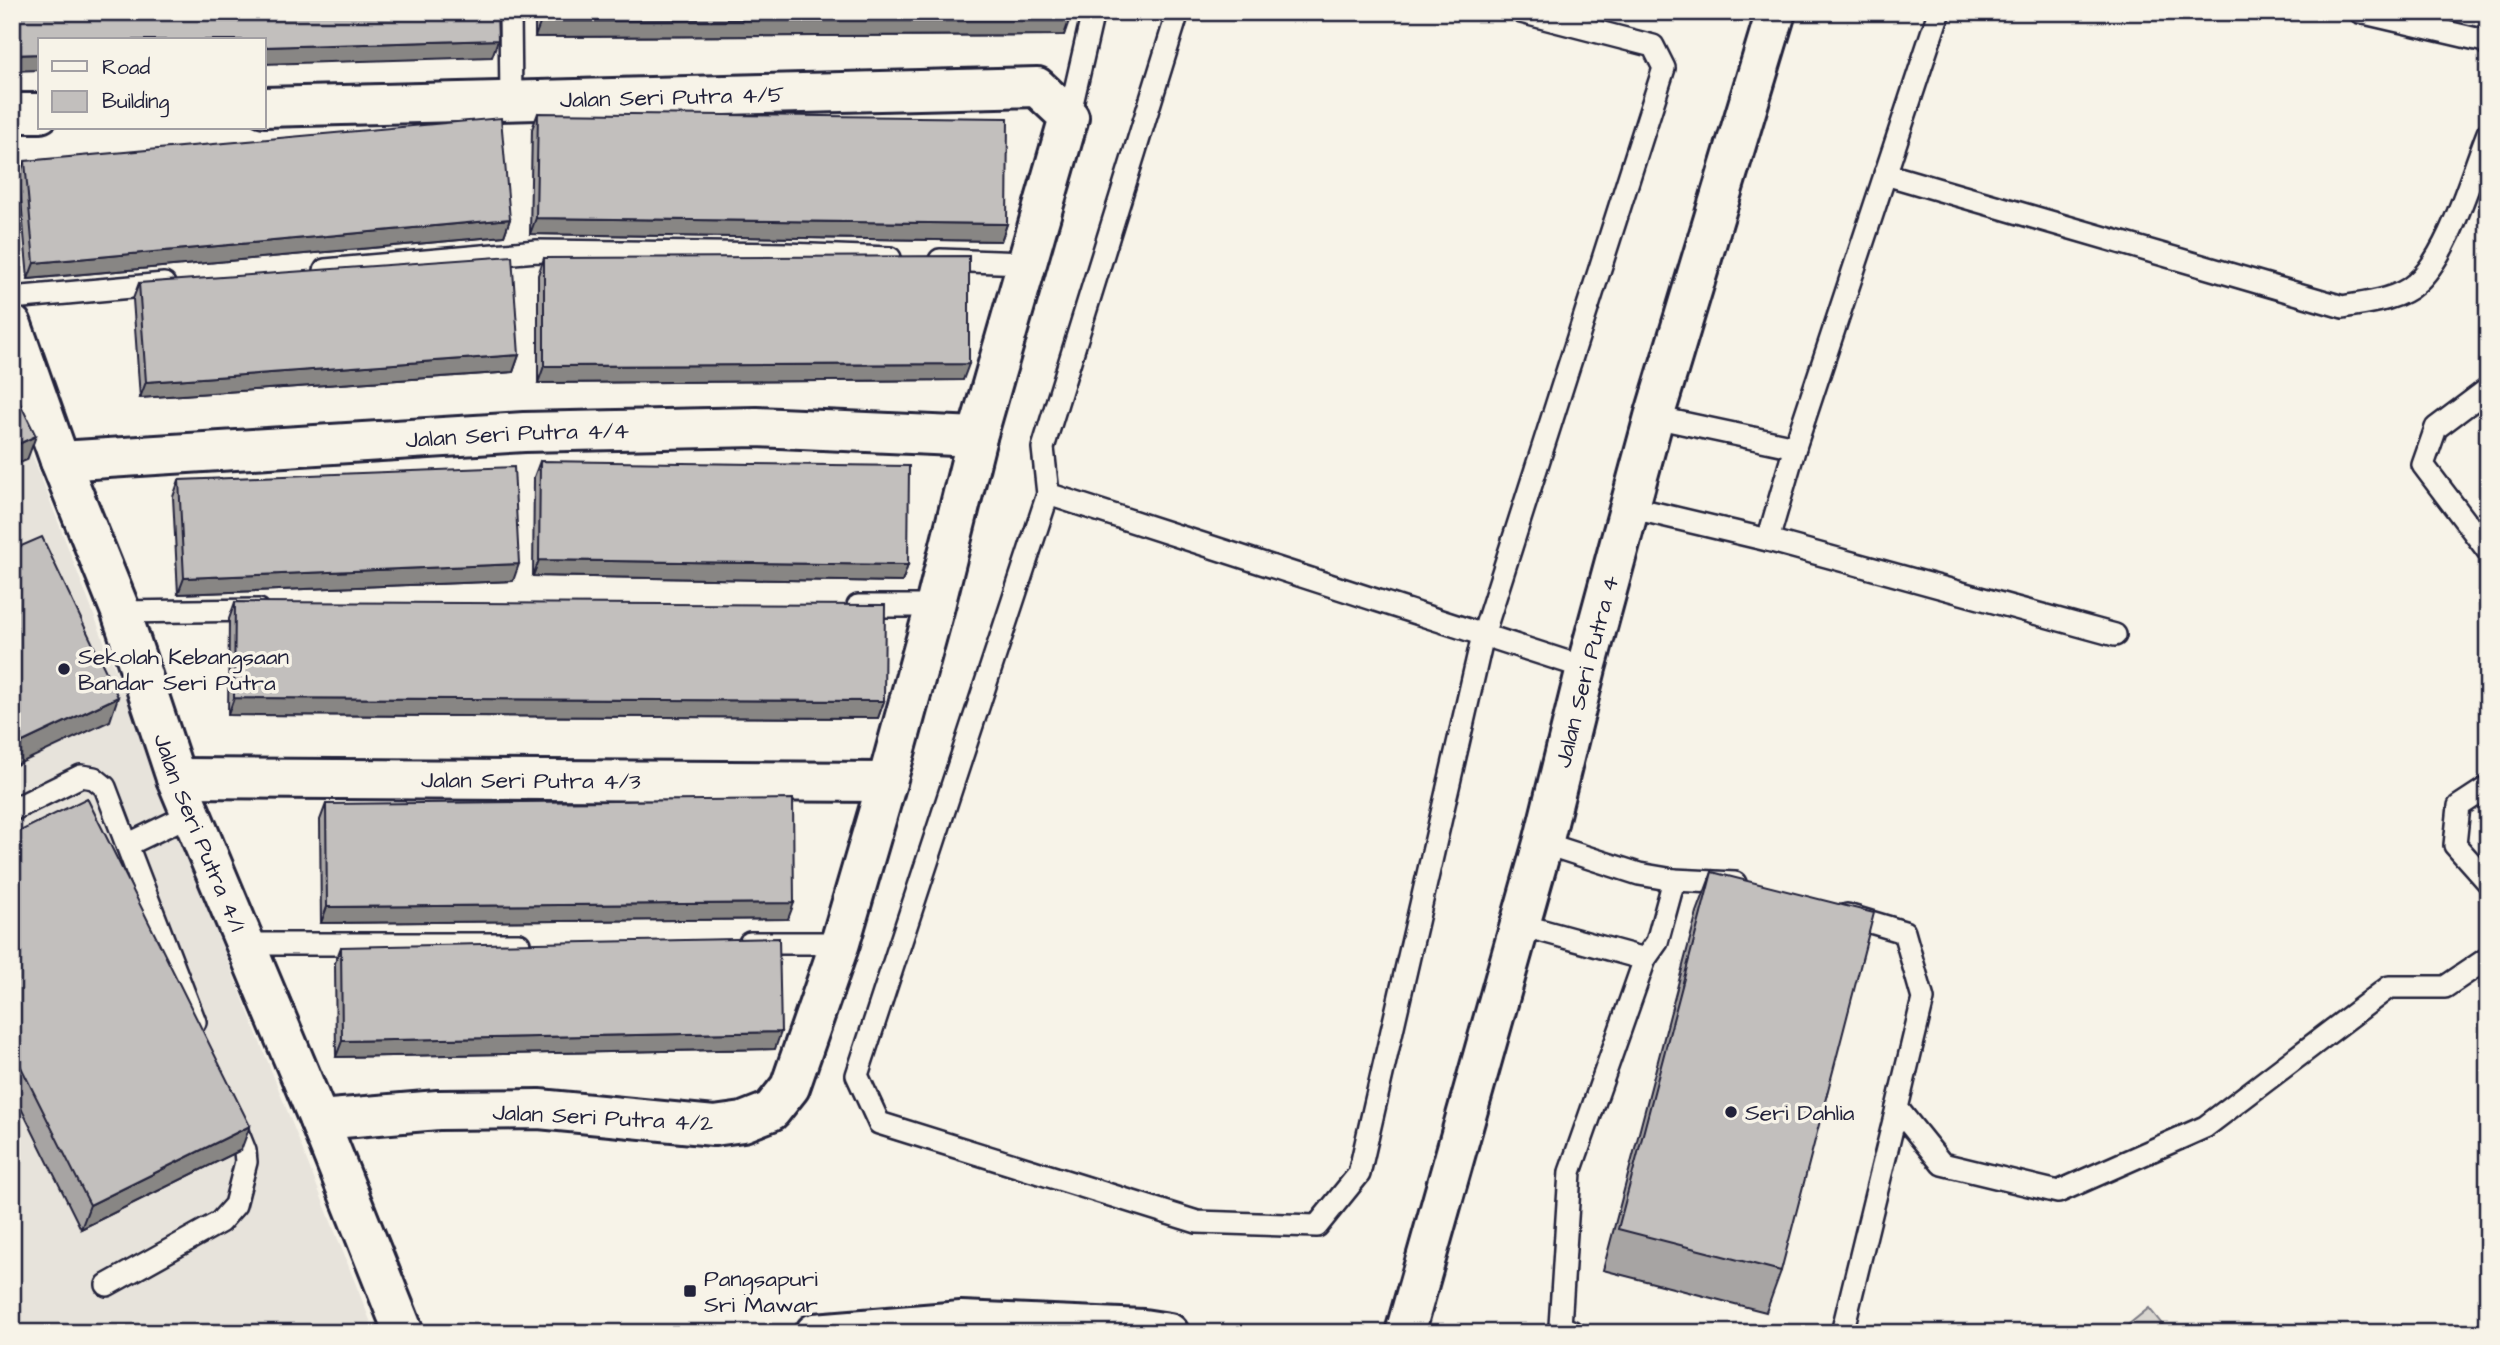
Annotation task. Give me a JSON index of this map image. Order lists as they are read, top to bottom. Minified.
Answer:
{"streets":{"street":["Jalan Seri Putra 4/5","Jalan Seri Putra 4/4","Jalan Seri Putra 4","Jalan Seri Putra 4/3","Jalan Seri Putra 4/1","Jalan Seri Putra 4/2"]},"crossings":[["Jalan Seri Putra 4/4","Jalan Seri Putra 4/1"],["Jalan Seri Putra 4/3","Jalan Seri Putra 4/1"],["Jalan Seri Putra 4/1","Jalan Seri Putra 4/2"]],"places":{"other":["Sekolah Kebangsaan Bandar Seri Putra","Seri Dahlia"],"transit":["Pangsapuri Sri Mawar"]},"legend":["Road","Building"]}
